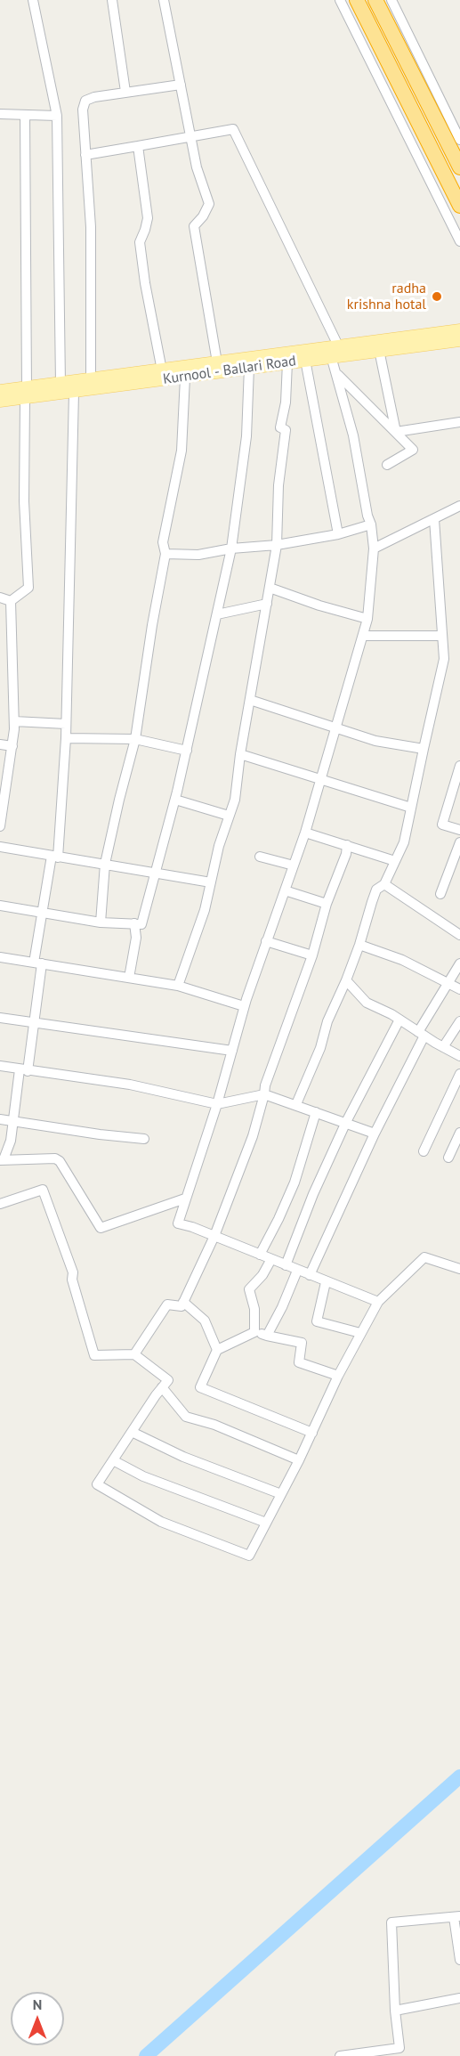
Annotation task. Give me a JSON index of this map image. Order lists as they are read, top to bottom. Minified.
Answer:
{"streets":{"main road":["Kurnool - Ballari Road"]},"places":["radha krishna hotal"],"north":"top"}
